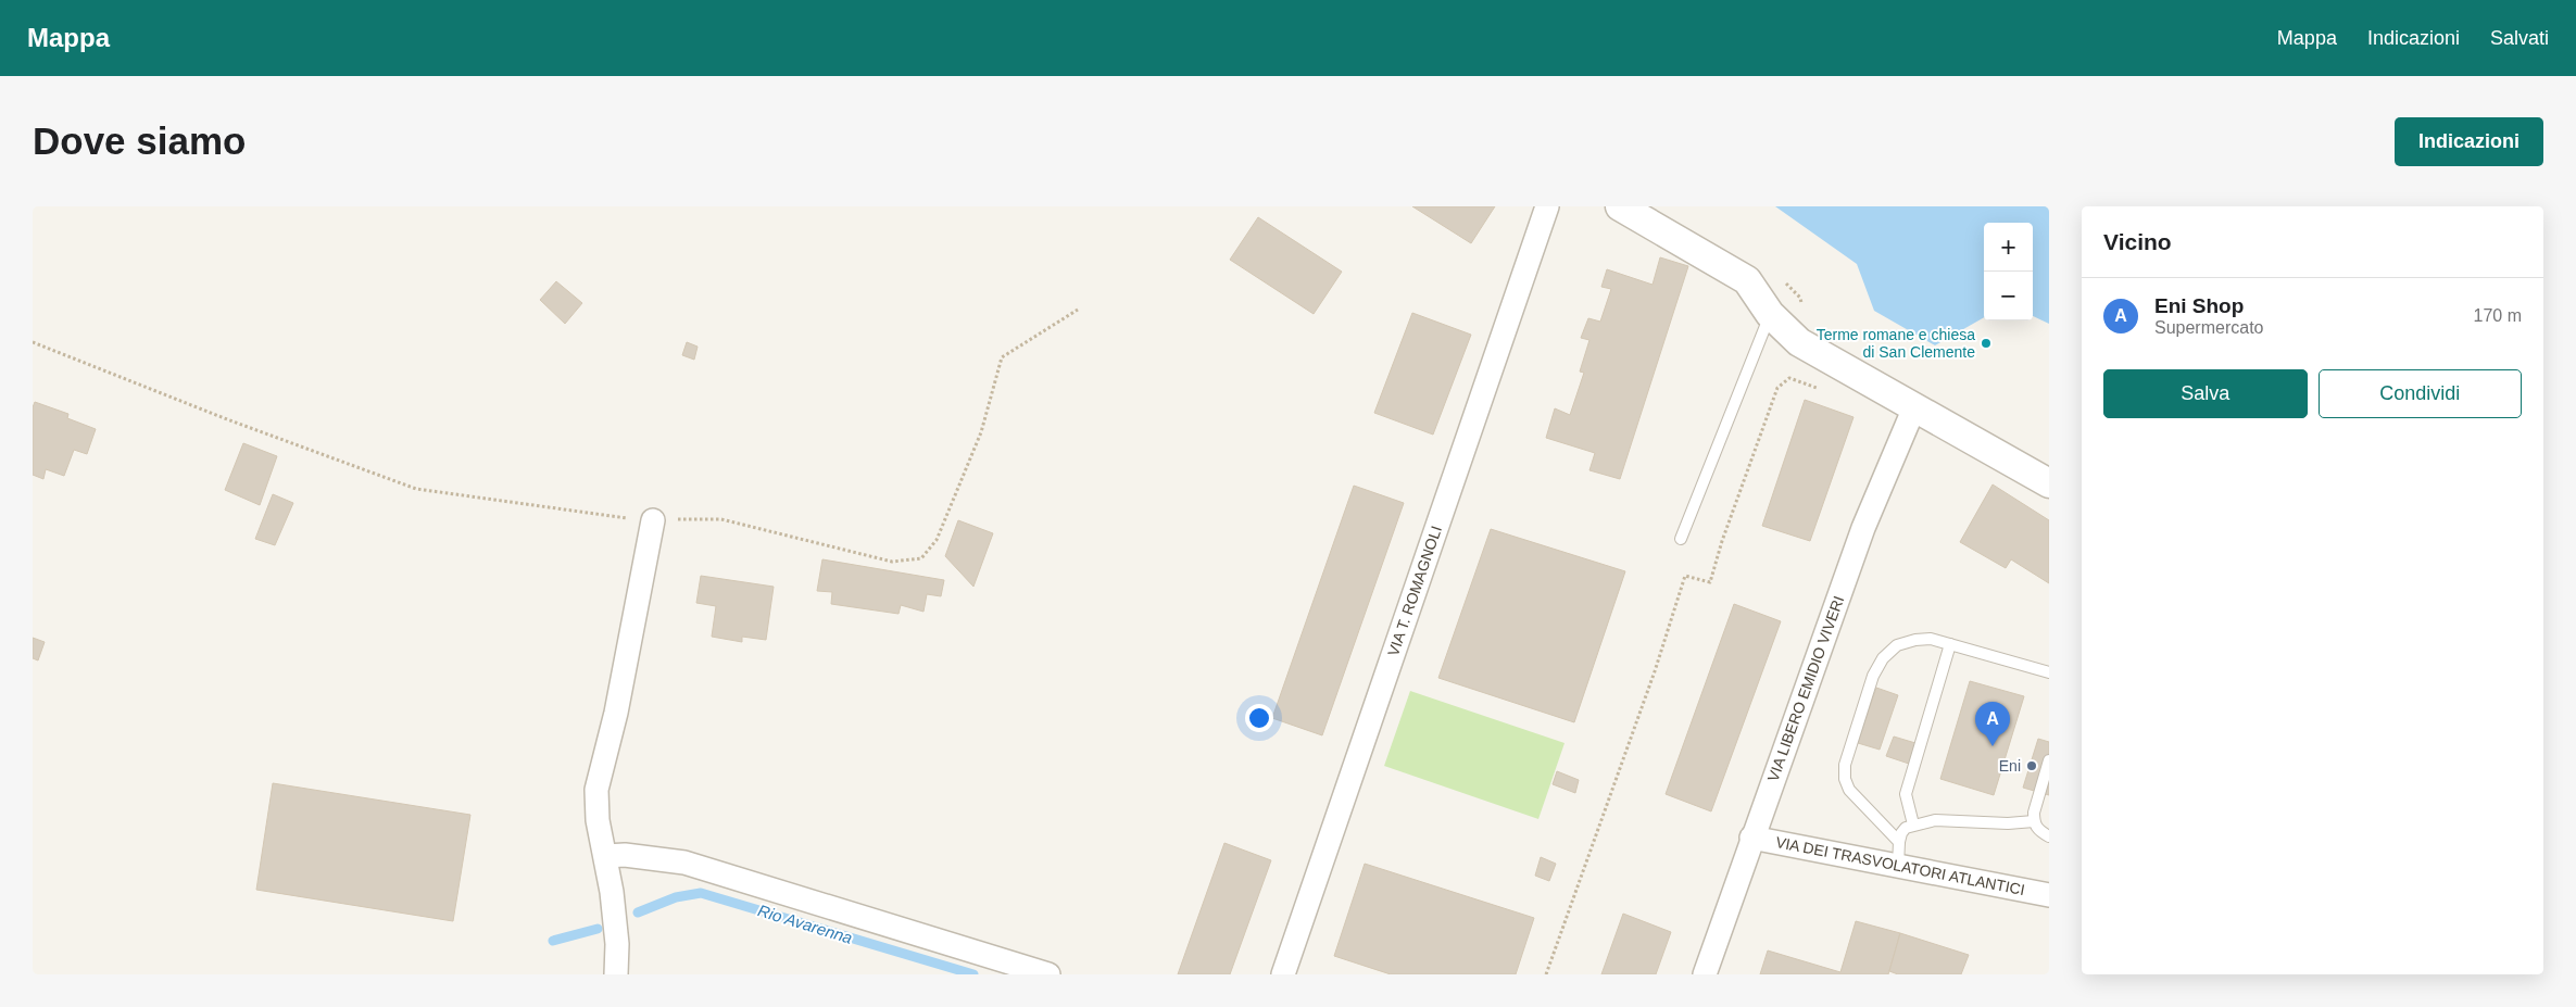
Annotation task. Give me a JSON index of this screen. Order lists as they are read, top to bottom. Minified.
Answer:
{"streets":{"street":["VIA T. ROMAGNOLI","VIA LIBERO EMIDIO VIVERI","VIA DEI TRASVOLATORI ATLANTICI"]},"crossings":[["VIA LIBERO EMIDIO VIVERI","VIA DEI TRASVOLATORI ATLANTICI"]],"water":["Rio Avarenna"],"places":["Terme romane e chiesa di San Clemente","Eni"],"page":{"header":"Mappa","nav":["Mappa","Indicazioni","Salvati"],"buttons":["Indicazioni",["Salva","Condividi"]],"title":"Dove siamo","heading":"Vicino","map_buttons":["+","−"],"list":[{"mark":"A","name":"Eni Shop","note":"Supermercato","value":"170 m"}],"pins":"A"}}
